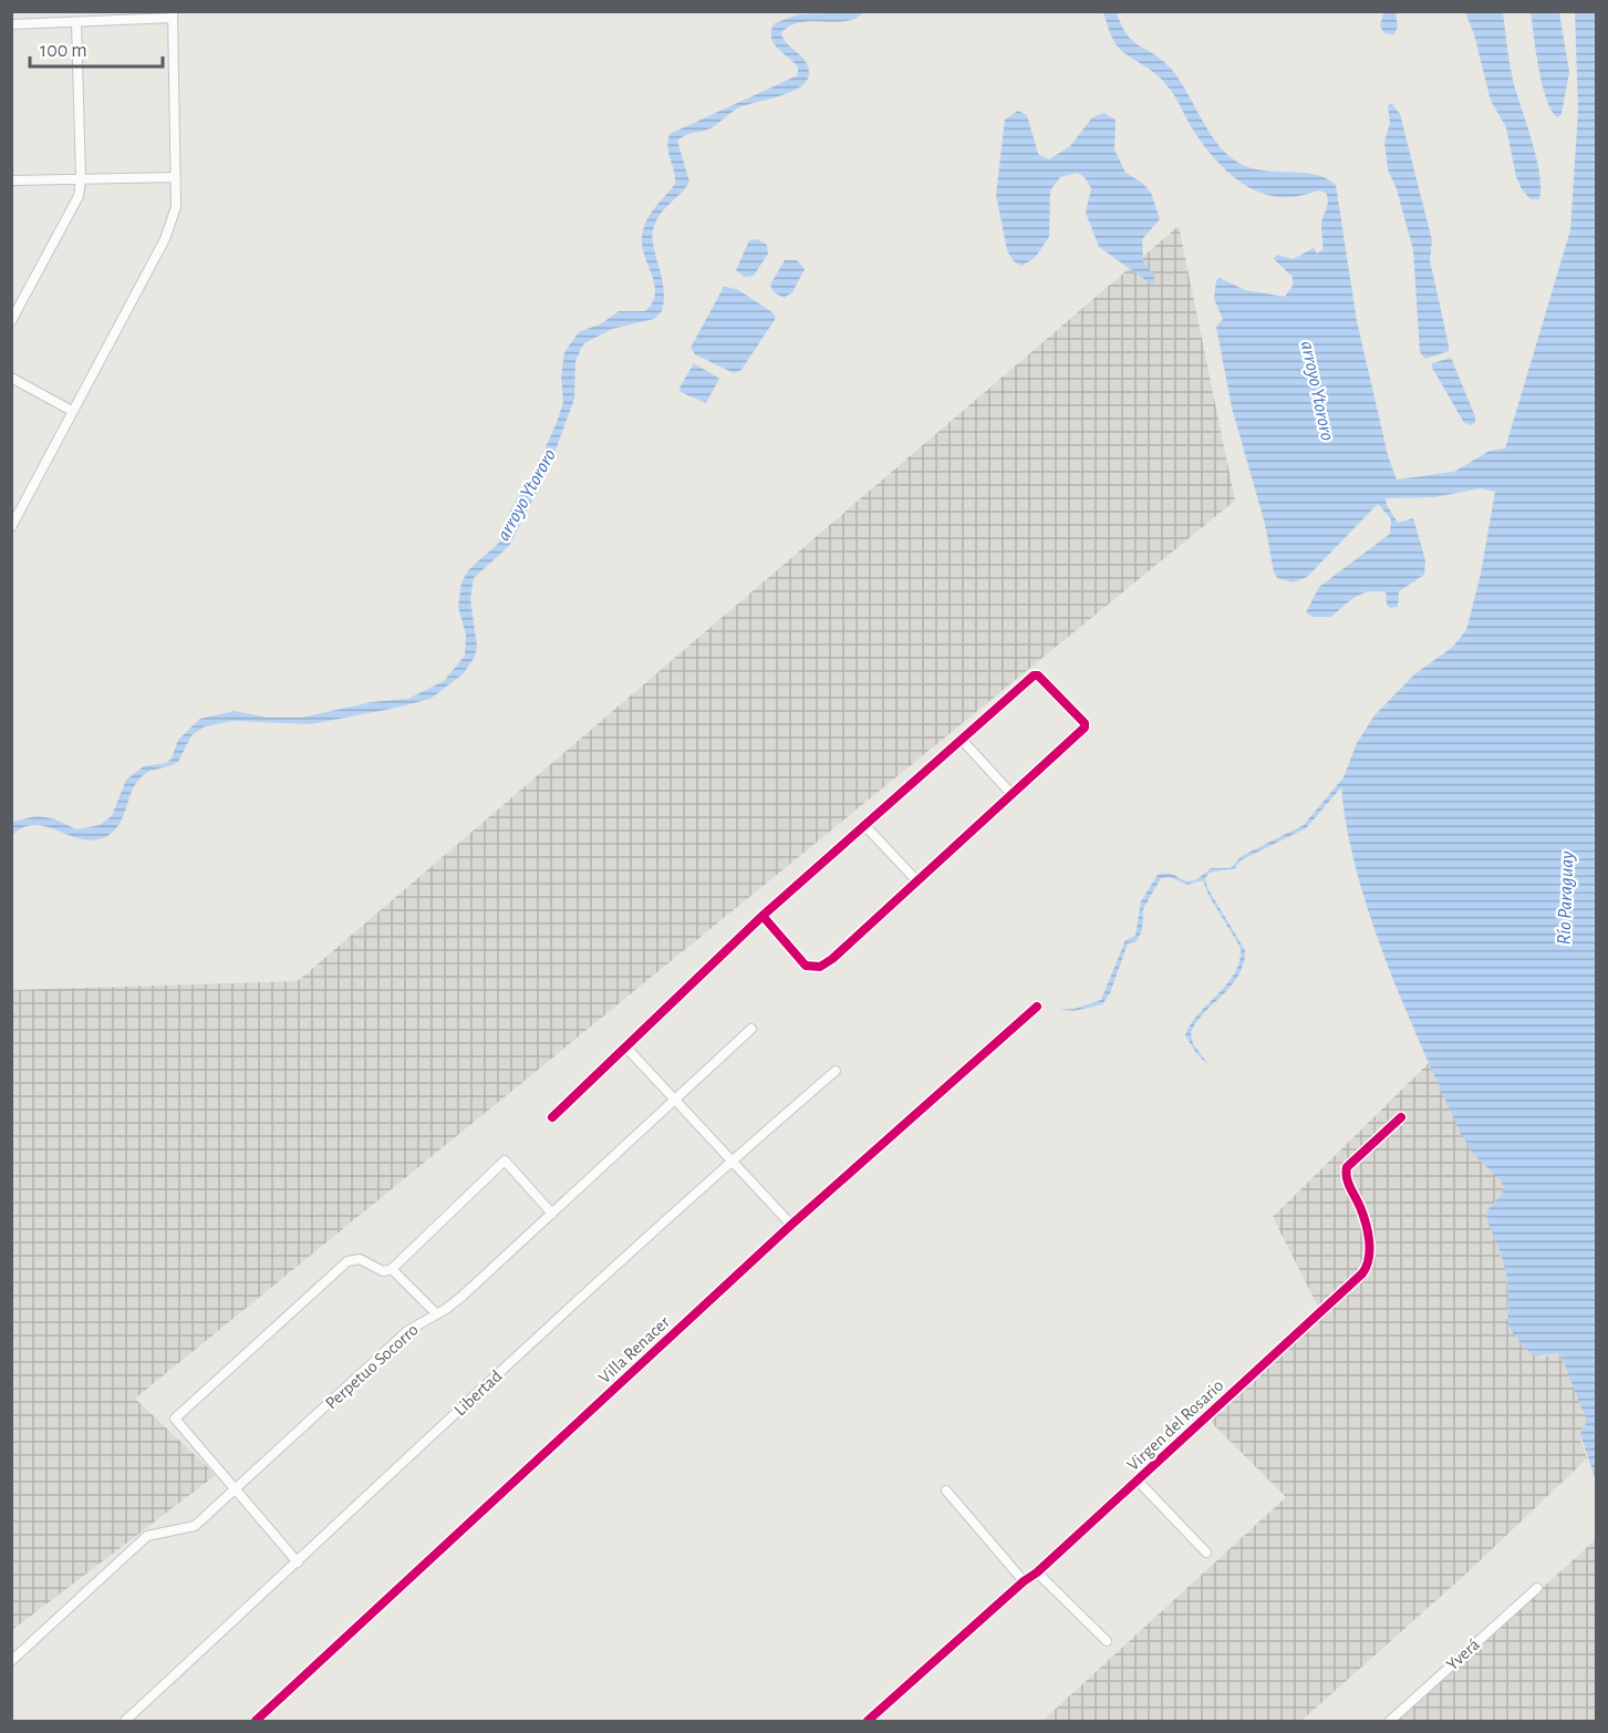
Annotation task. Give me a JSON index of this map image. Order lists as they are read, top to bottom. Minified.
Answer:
{"streets":{"street":["Villa Renacer","Perpetuo Socorro","Libertad","Virgen del Rosario","Yverá"]},"water":["arroyo Ytororo","Río Paraguay"],"scale_bar":"100 m"}
